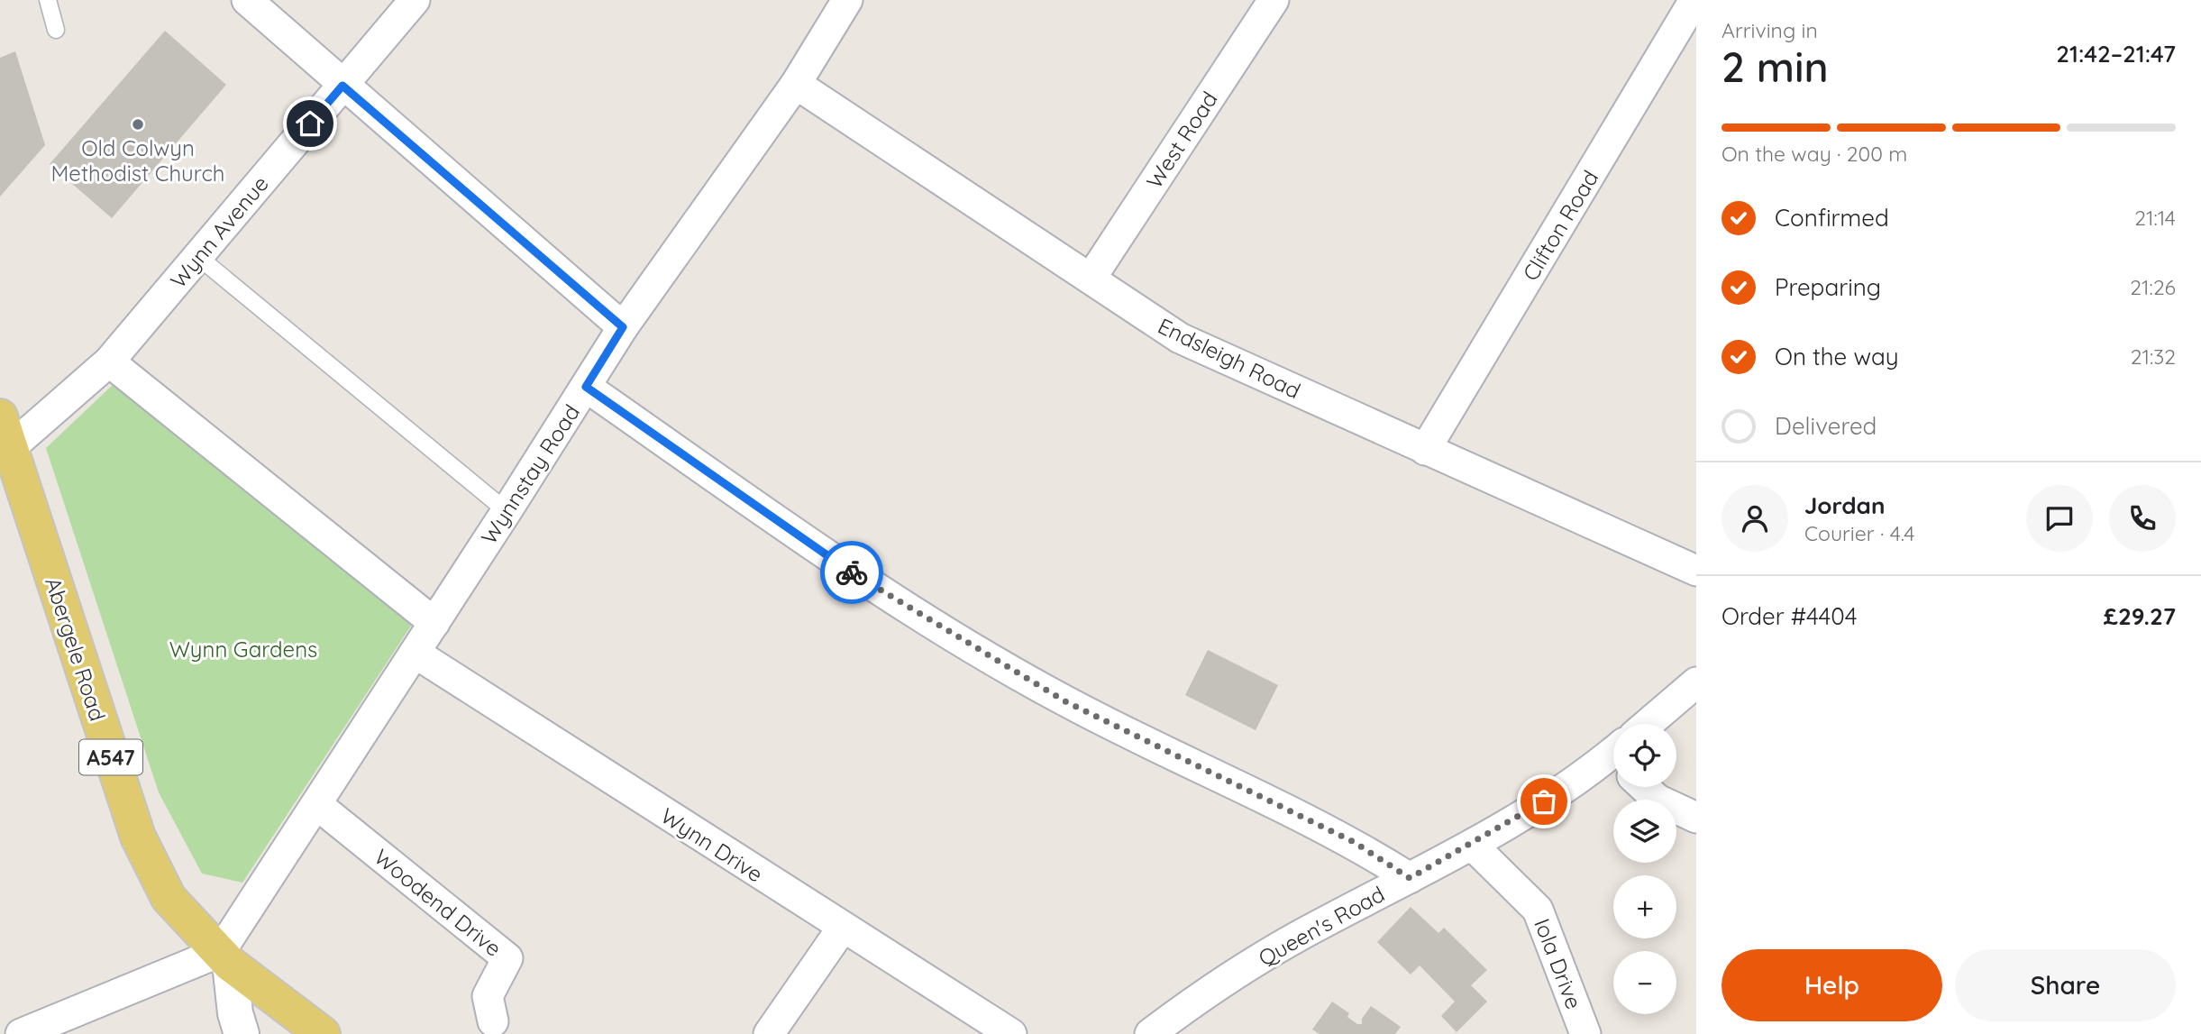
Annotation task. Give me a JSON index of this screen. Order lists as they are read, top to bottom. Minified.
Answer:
{"streets":{"main road":["Abergele Road","A547"],"street":["West Road","Clifton Road","Wynn Avenue","Endsleigh Road","Wynnstay Road","Wynn Drive","Woodend Drive","Queen's Road","Iola Drive"]},"crossings":[["West Road","Endsleigh Road"],["Clifton Road","Endsleigh Road"],["Wynn Avenue","Abergele Road"],["Endsleigh Road","Wynnstay Road"],["Wynnstay Road","Abergele Road"],["Wynnstay Road","Wynn Drive"],["Wynnstay Road","Woodend Drive"],["Queen's Road","Iola Drive"]],"parks":["Wynn Gardens"],"places":["Old Colwyn Methodist Church"],"page":{"heading":["2 min","Arriving in","21:42–21:47"],"panel":["Jordan","Courier · 4.4","Order #4404","£29.27"],"bar":"On the way · 200 m","list":[["Confirmed","21:14"],["Preparing","21:26"],["On the way","21:32"],"Delivered"],"map_buttons":["+","−"],"buttons":["Help","Share"]}}
